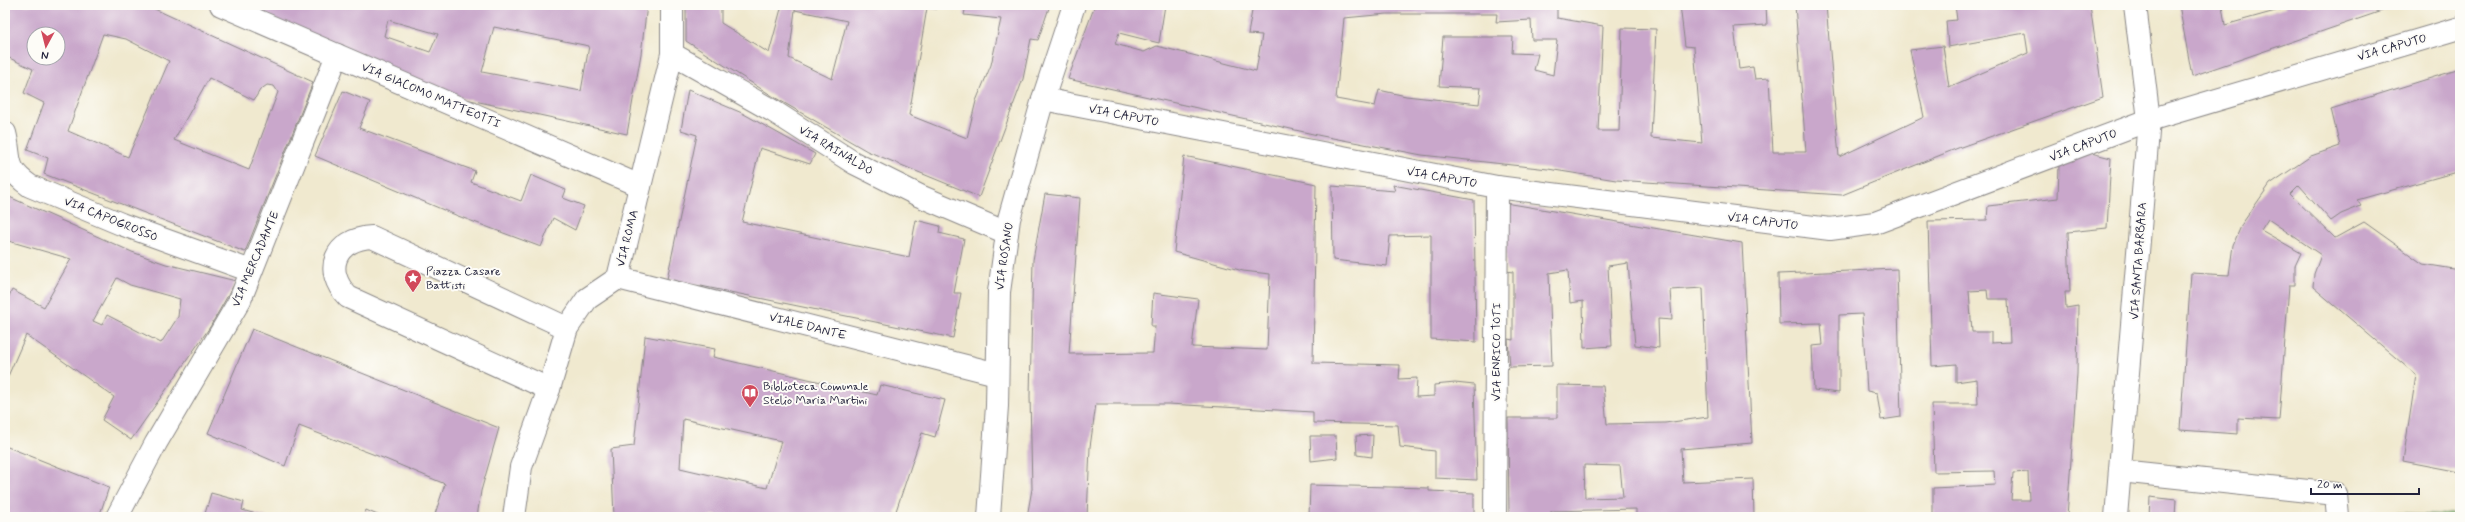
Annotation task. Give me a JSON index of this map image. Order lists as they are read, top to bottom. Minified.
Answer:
{"streets":{"street":["VIA CAPUTO","VIA GIACOMO MATTEOTTI","VIA RAINALDO","VIA CAPOGROSSO","VIA ROMA","VIA ROSANO","VIA MERCADANTE","VIA SANTA BARBARA","VIALE DANTE","VIA ENRICO TOTI"]},"crossings":[["VIA CAPUTO","VIA ROSANO"],["VIA CAPUTO","VIA SANTA BARBARA"],["VIA CAPUTO","VIA ENRICO TOTI"],["VIA GIACOMO MATTEOTTI","VIA ROMA"],["VIA GIACOMO MATTEOTTI","VIA MERCADANTE"],["VIA RAINALDO","VIA ROMA"],["VIA RAINALDO","VIA ROSANO"],["VIA CAPOGROSSO","VIA MERCADANTE"],["VIA ROMA","VIALE DANTE"],["VIA ROSANO","VIALE DANTE"]],"places":{"place":["Piazza Casare Battisti"],"library":["Biblioteca Comunale Stelio Maria Martini"]},"scale_bar":"20 m","north":"bottom"}
